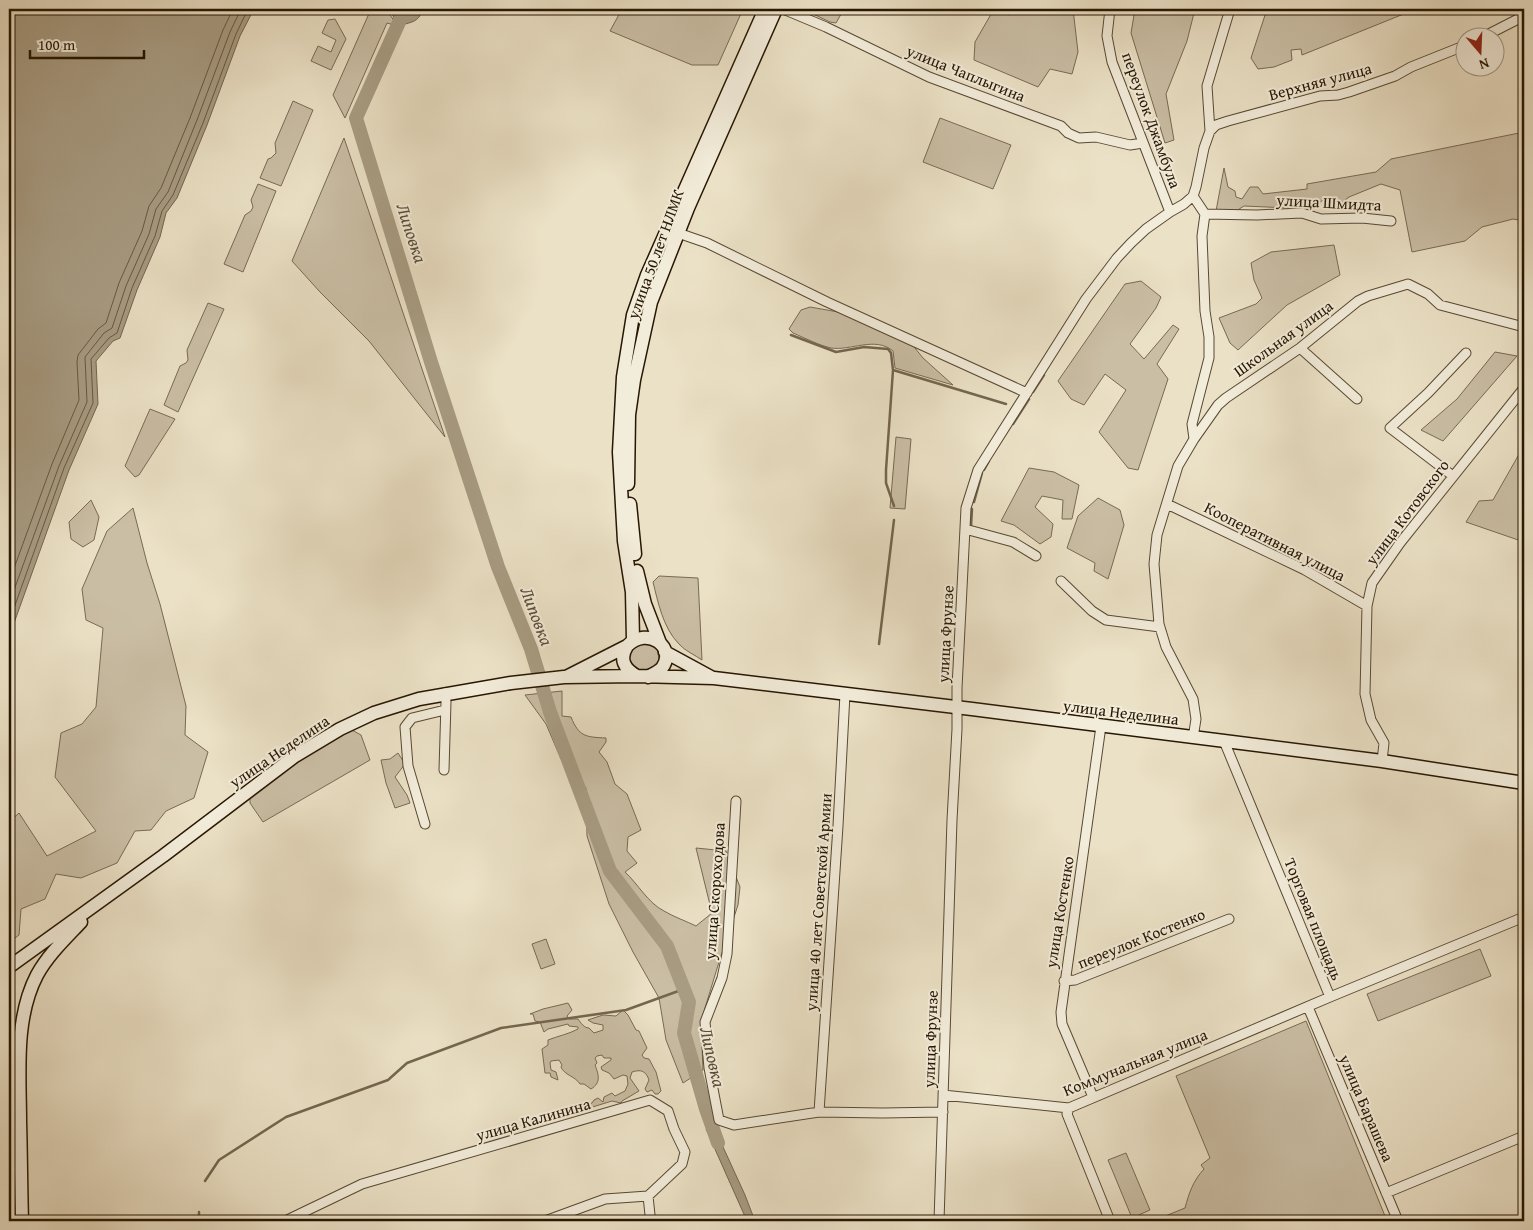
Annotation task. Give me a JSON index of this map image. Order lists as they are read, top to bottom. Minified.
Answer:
{"streets":{"main road":["улица 50 лет НЛМК","улица Неделина"],"street":["улица Чаплыгина","Верхняя улица","переулок Джамбула","улица Шмидта","Школьная улица","улица Котовского","Кооперативная улица","улица Фрунзе","улица Скороходова","улица 40 лет Советской Армии","улица Костенко","Торговая площадь","переулок Костенко","Коммунальная улица","улица Барашева","улица Калинина"]},"crossings":[["улица Чаплыгина","переулок Джамбула"],["переулок Джамбула","улица Фрунзе"],["улица 50 лет НЛМК","улица Неделина"],["Школьная улица","Кооперативная улица"],["Школьная улица","улица Неделина"],["улица Котовского","Кооперативная улица"],["улица Котовского","улица Неделина"],["улица Фрунзе","улица Неделина"],["улица Фрунзе","Коммунальная улица"],["улица Неделина","улица 40 лет Советской Армии"],["улица Неделина","улица Костенко"],["улица Неделина","Торговая площадь"],["улица Скороходова","улица 40 лет Советской Армии"],["улица Костенко","переулок Костенко"],["улица Костенко","Коммунальная улица"],["Торговая площадь","Коммунальная улица"],["Коммунальная улица","улица Барашева"]],"water":["Липовка"],"scale_bar":"100 m","north":"bottom"}
